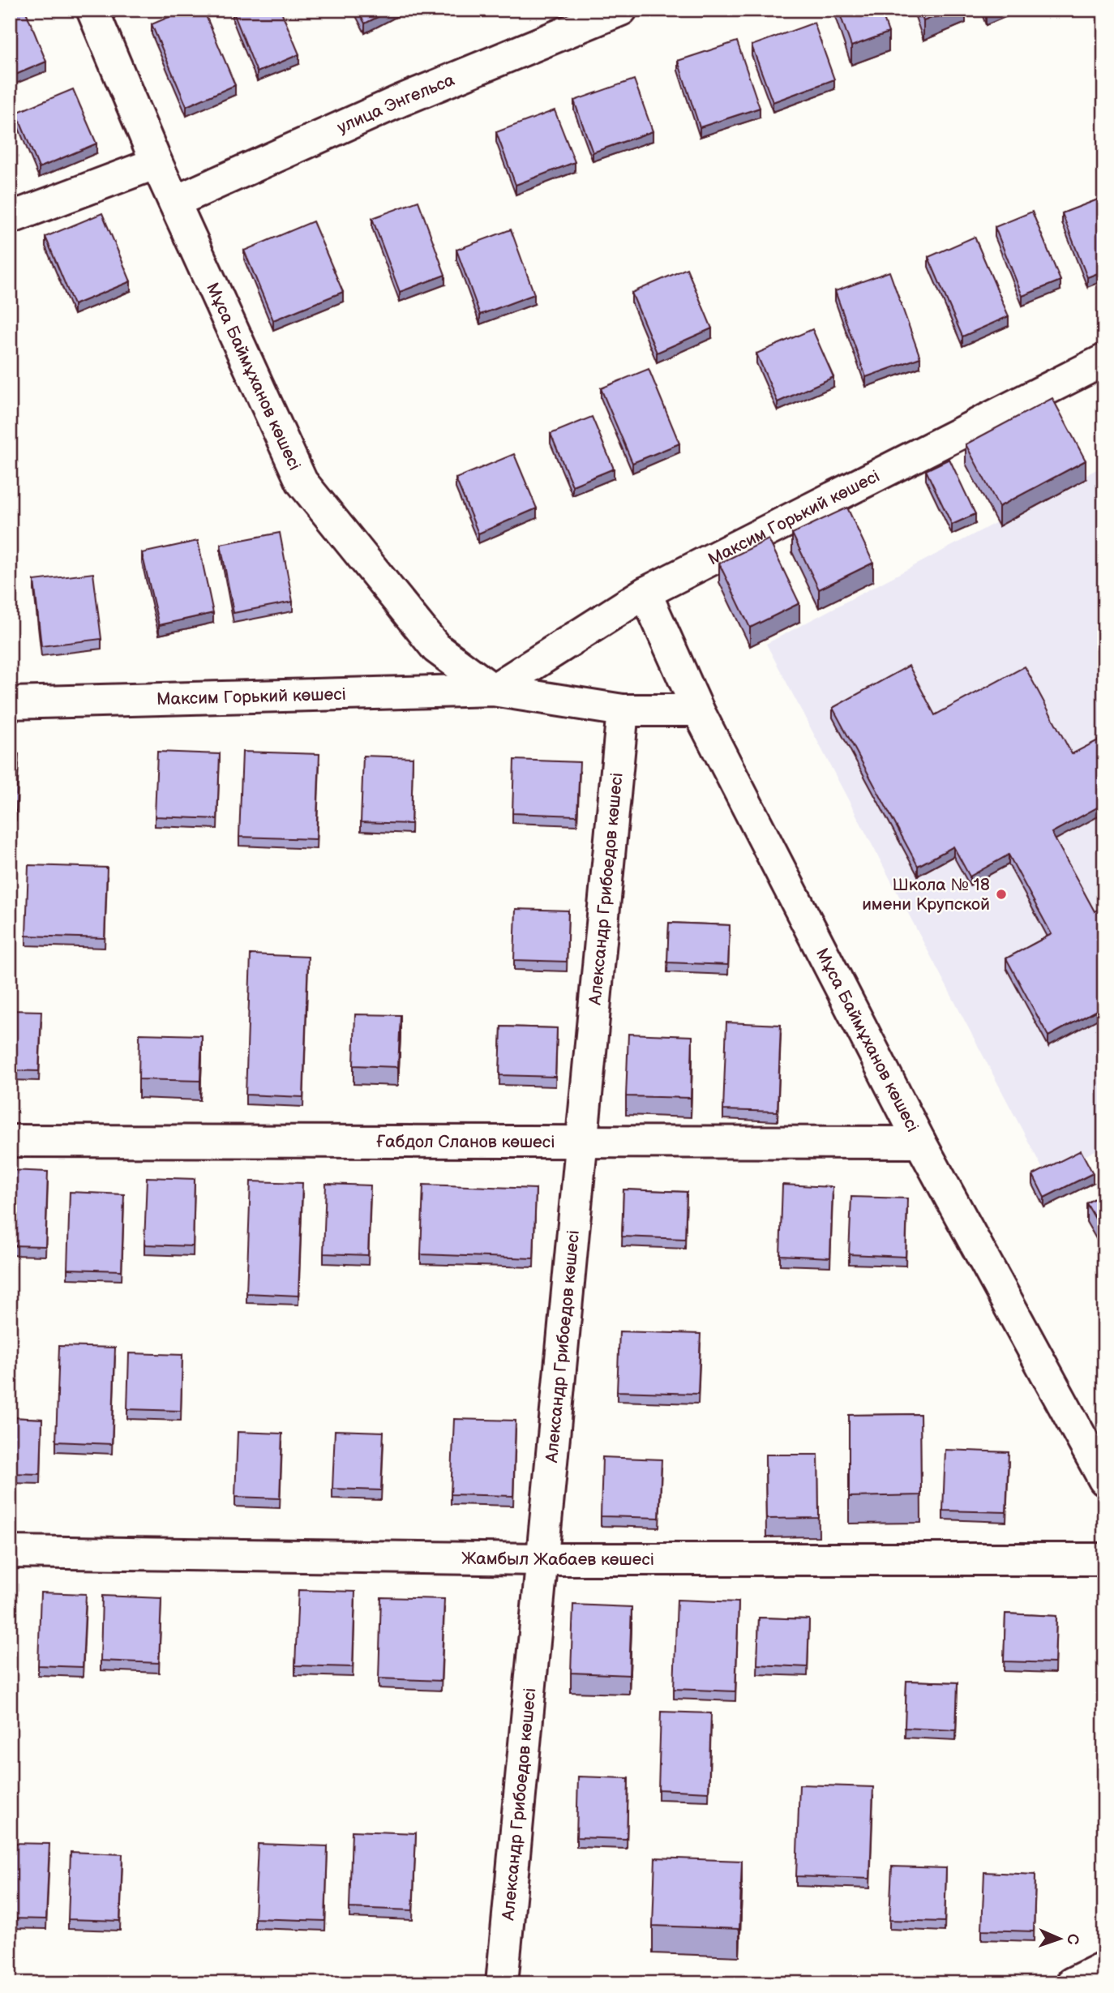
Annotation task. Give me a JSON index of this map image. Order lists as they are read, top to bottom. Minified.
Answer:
{"streets":{"street":["улица Энгельса","Мұса Баймұханов көшесі","Максим Горький көшесі","Александр Грибоедов көшесі","Ғабдол Сланов көшесі","Жамбыл Жабаев көшесі"]},"crossings":[["улица Энгельса","Мұса Баймұханов көшесі"],["Мұса Баймұханов көшесі","Максим Горький көшесі"],["Мұса Баймұханов көшесі","Ғабдол Сланов көшесі"],["Максим Горький көшесі","Александр Грибоедов көшесі"],["Александр Грибоедов көшесі","Ғабдол Сланов көшесі"],["Александр Грибоедов көшесі","Жамбыл Жабаев көшесі"]],"places":["Школа № 18 имени Крупской"],"north":"right"}
